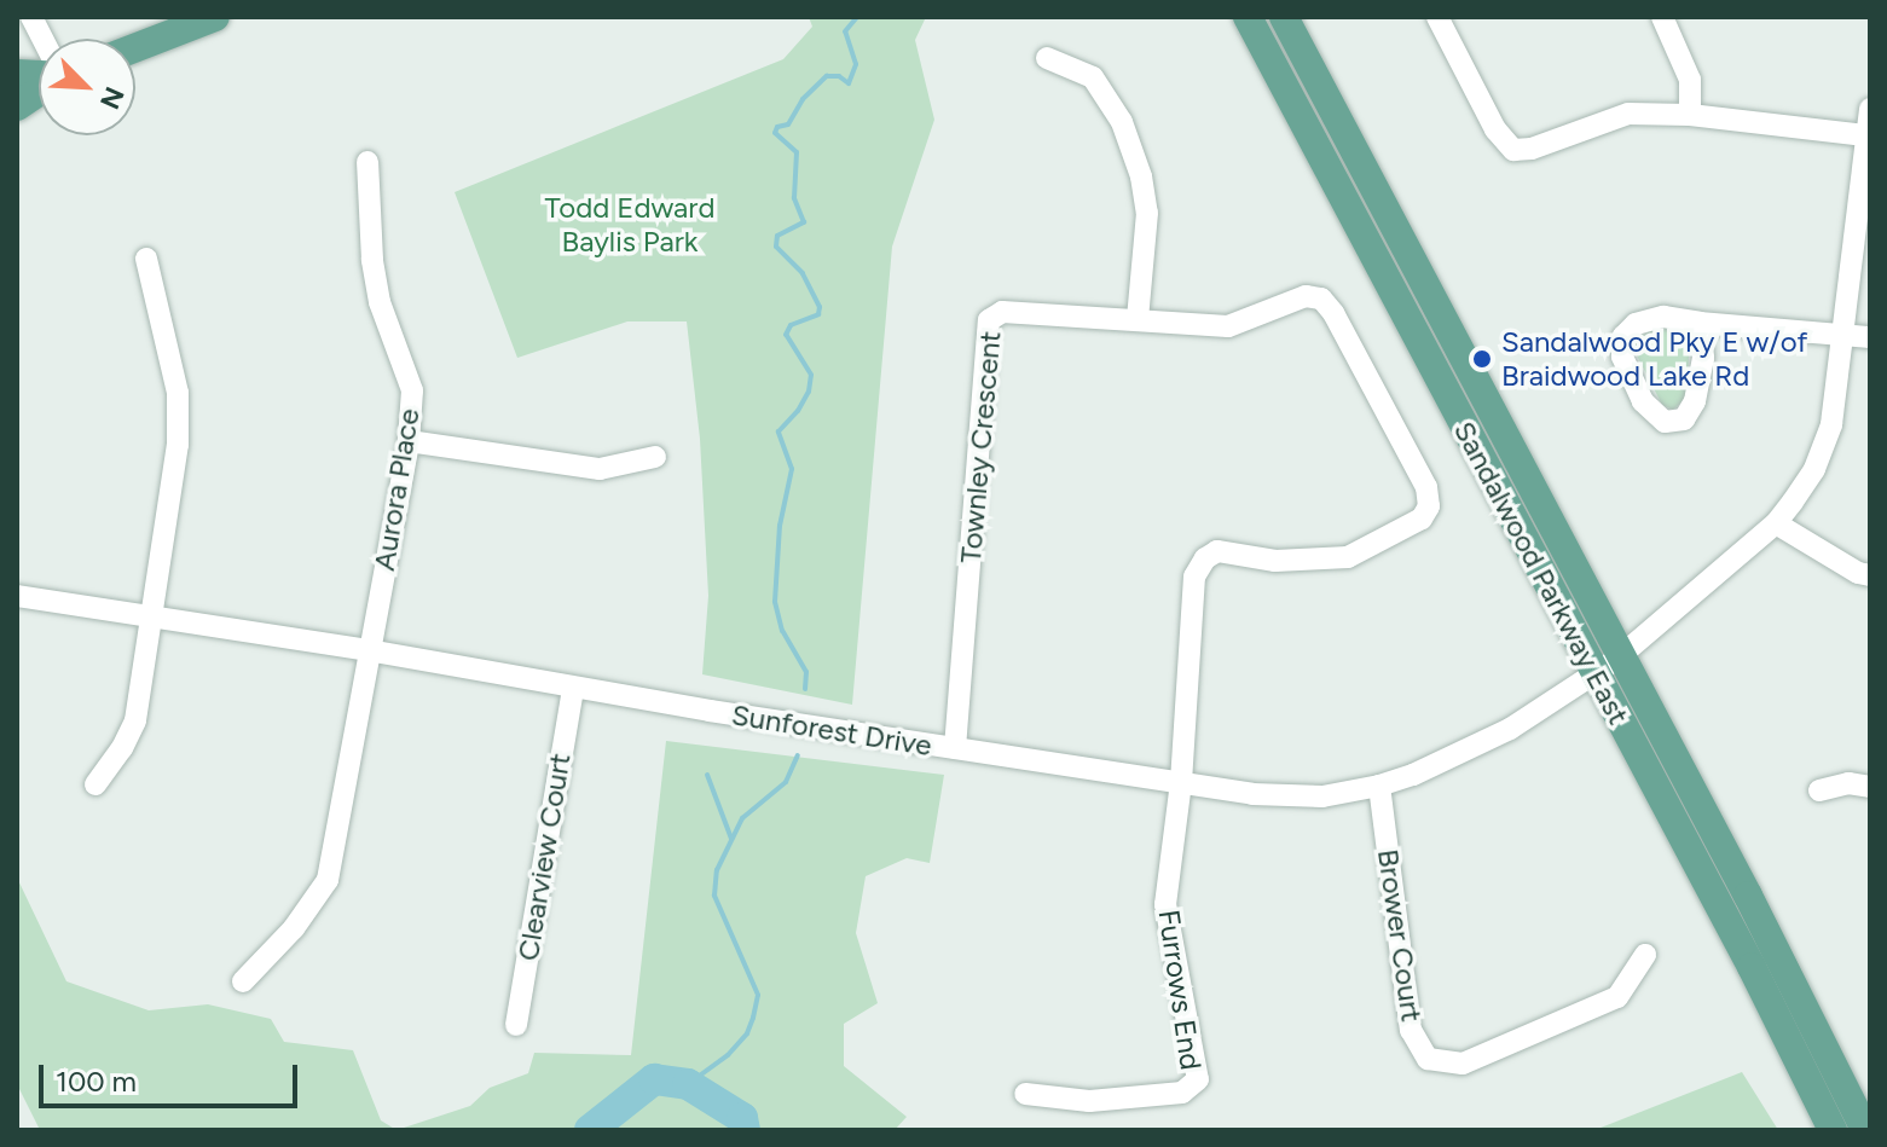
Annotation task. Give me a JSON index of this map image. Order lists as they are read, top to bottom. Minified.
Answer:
{"streets":{"main road":["Sandalwood Parkway East"],"street":["Townley Crescent","Aurora Place","Sunforest Drive","Clearview Court","Brower Court","Furrows End"]},"crossings":[["Townley Crescent","Sunforest Drive"],["Townley Crescent","Furrows End"],["Aurora Place","Sunforest Drive"],["Sandalwood Parkway East","Sunforest Drive"],["Sunforest Drive","Clearview Court"],["Sunforest Drive","Brower Court"],["Sunforest Drive","Furrows End"]],"parks":["Todd Edward Baylis Park"],"places":["Sandalwood Pky E w/of Braidwood Lake Rd"],"scale_bar":"100 m","north":"bottom right"}
